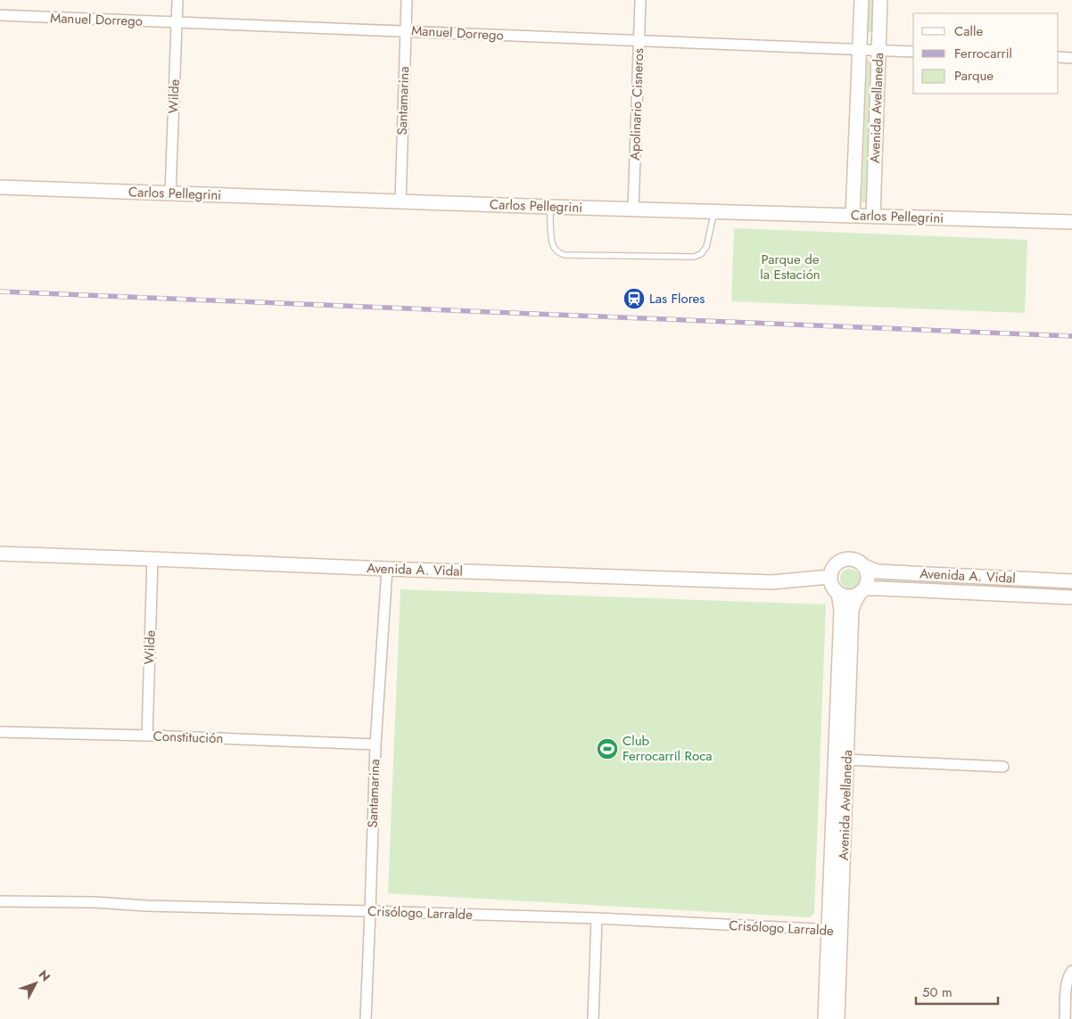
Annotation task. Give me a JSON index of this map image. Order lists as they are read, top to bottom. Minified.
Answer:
{"streets":{"street":["Manuel Dorrego","Wilde","Santamarina","Apolinario Cisneros","Avenida Avellaneda","Carlos Pellegrini","Avenida A. Vidal","Constitución","Crisólogo Larralde"]},"crossings":[["Manuel Dorrego","Wilde"],["Manuel Dorrego","Santamarina"],["Manuel Dorrego","Apolinario Cisneros"],["Manuel Dorrego","Avenida Avellaneda"],["Wilde","Carlos Pellegrini"],["Wilde","Avenida A. Vidal"],["Wilde","Constitución"],["Santamarina","Carlos Pellegrini"],["Santamarina","Avenida A. Vidal"],["Santamarina","Constitución"],["Santamarina","Crisólogo Larralde"],["Apolinario Cisneros","Carlos Pellegrini"],["Avenida Avellaneda","Carlos Pellegrini"],["Avenida Avellaneda","Avenida A. Vidal"],["Avenida Avellaneda","Crisólogo Larralde"]],"parks":["Parque de la Estación"],"places":{"station":["Las Flores"],"sports":["Club Ferrocarril Roca"]},"legend":["Calle","Ferrocarril","Parque"],"scale_bar":"50 m","north":"top right"}
